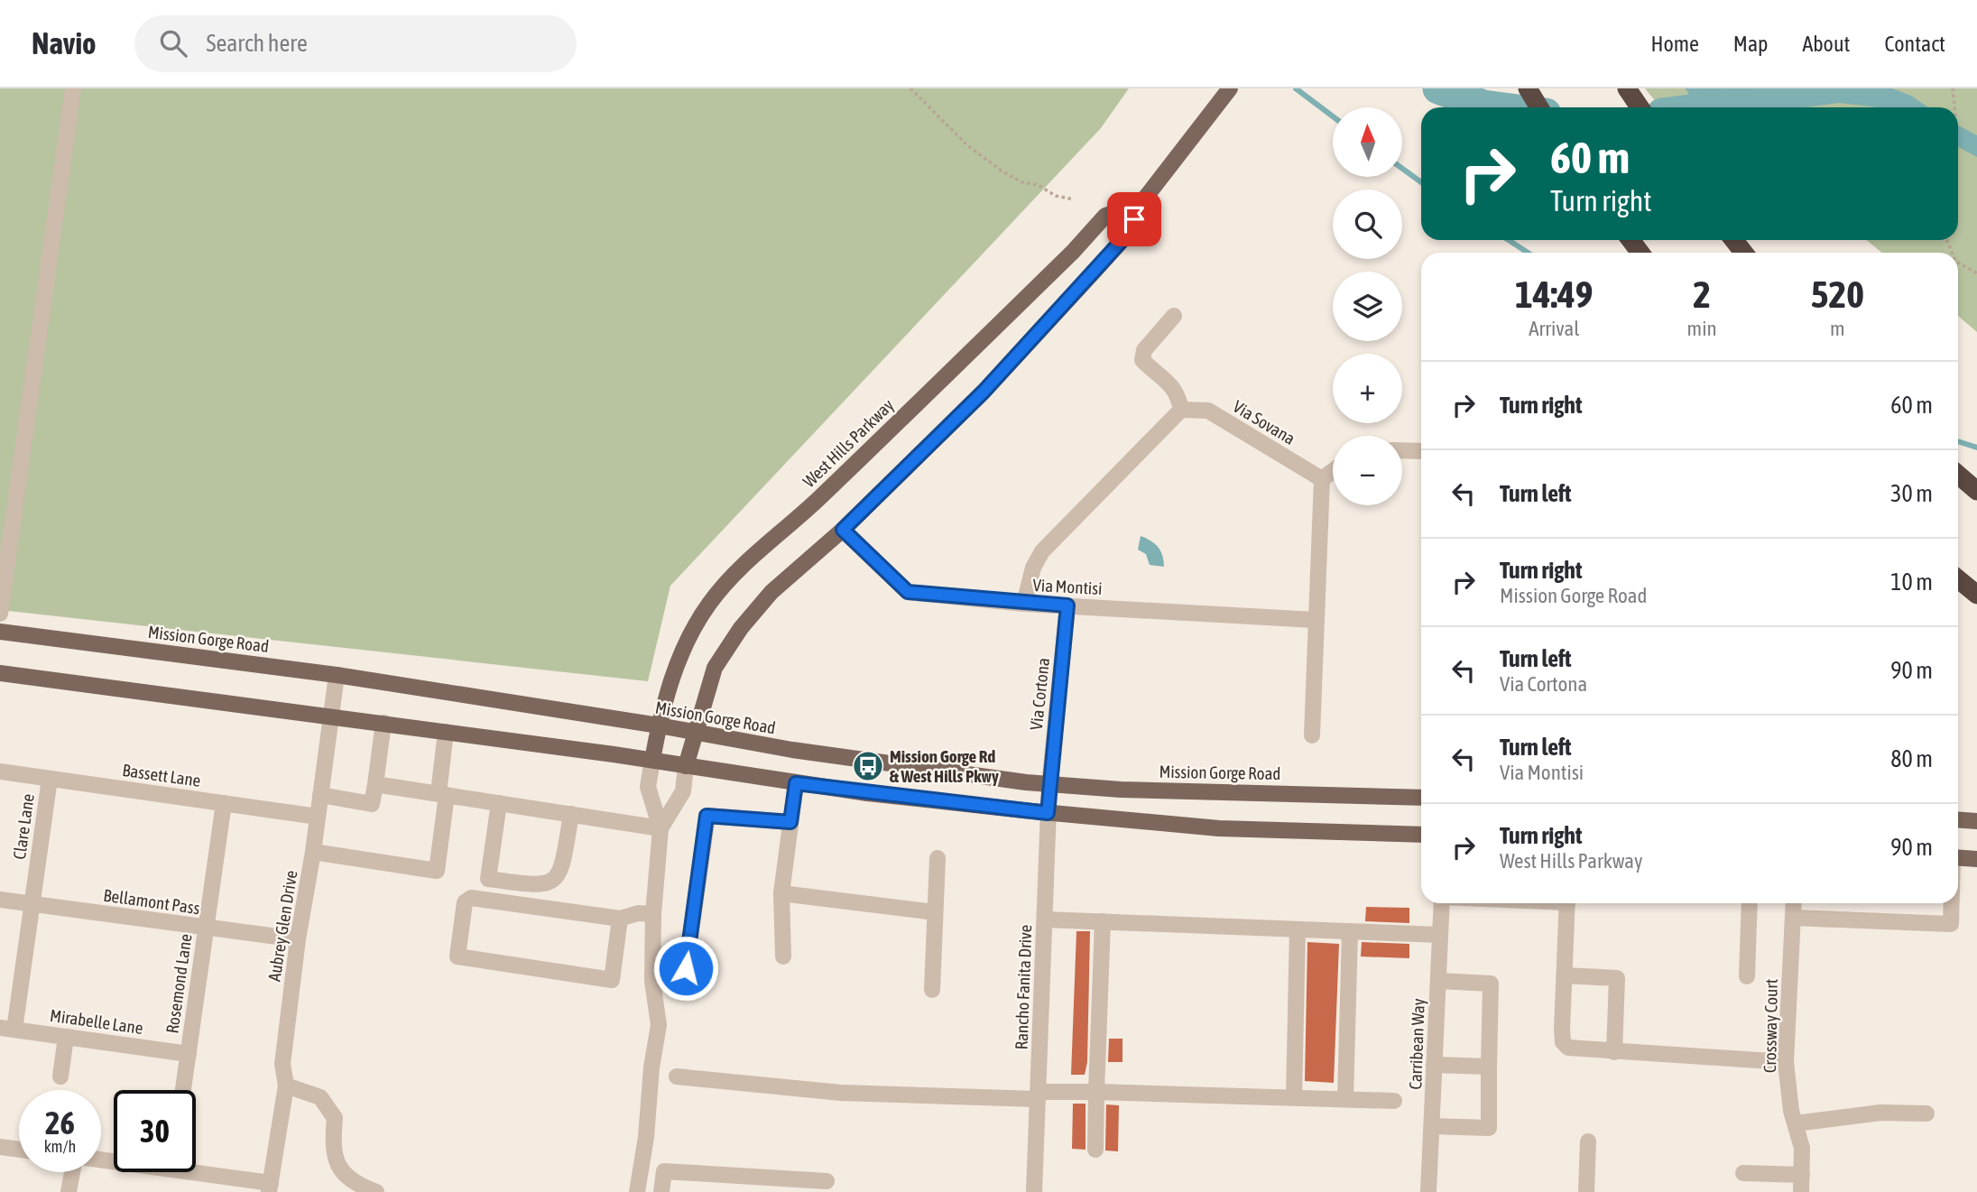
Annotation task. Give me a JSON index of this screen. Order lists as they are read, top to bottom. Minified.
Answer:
{"streets":{"main road":["West Hills Parkway","Mission Gorge Road"],"street":["Via Sovana","Via Montisi","Via Cortona","Bassett Lane","Clare Lane","Bellamont Pass","Aubrey Glen Drive","Rosemond Lane","Rancho Fanita Drive","Mirabelle Lane","Crossway Court","Carribean Way"]},"crossings":[["West Hills Parkway","Mission Gorge Road"],["Via Montisi","Via Cortona"],["Mission Gorge Road","Via Cortona"],["Mission Gorge Road","Aubrey Glen Drive"],["Mission Gorge Road","Rancho Fanita Drive"],["Via Cortona","Rancho Fanita Drive"],["Bassett Lane","Clare Lane"],["Bassett Lane","Aubrey Glen Drive"],["Bassett Lane","Rosemond Lane"],["Clare Lane","Bellamont Pass"],["Clare Lane","Mirabelle Lane"],["Bellamont Pass","Aubrey Glen Drive"],["Bellamont Pass","Rosemond Lane"],["Rosemond Lane","Mirabelle Lane"]],"places":{"bus stop":["Mission Gorge Rd & West Hills Pkwy"]},"north":"top","page":{"header":"Navio","search":"Search here","nav":["Home","Map","About","Contact"],"map_buttons":["+","−"],"turn":["60 m","Turn right"],"eta":["14:49","Arrival","2","min","520","m"],"list":[{"name":"Turn right","value":"60 m"},{"name":"Turn left","value":"30 m"},{"name":"Turn right","note":"Mission Gorge Road","value":"10 m"},{"name":"Turn left","note":"Via Cortona","value":"90 m"},{"name":"Turn left","note":"Via Montisi","value":"80 m"},{"name":"Turn right","note":"West Hills Parkway","value":"90 m"}],"speed":"26 km/h","limit":"30"}}
